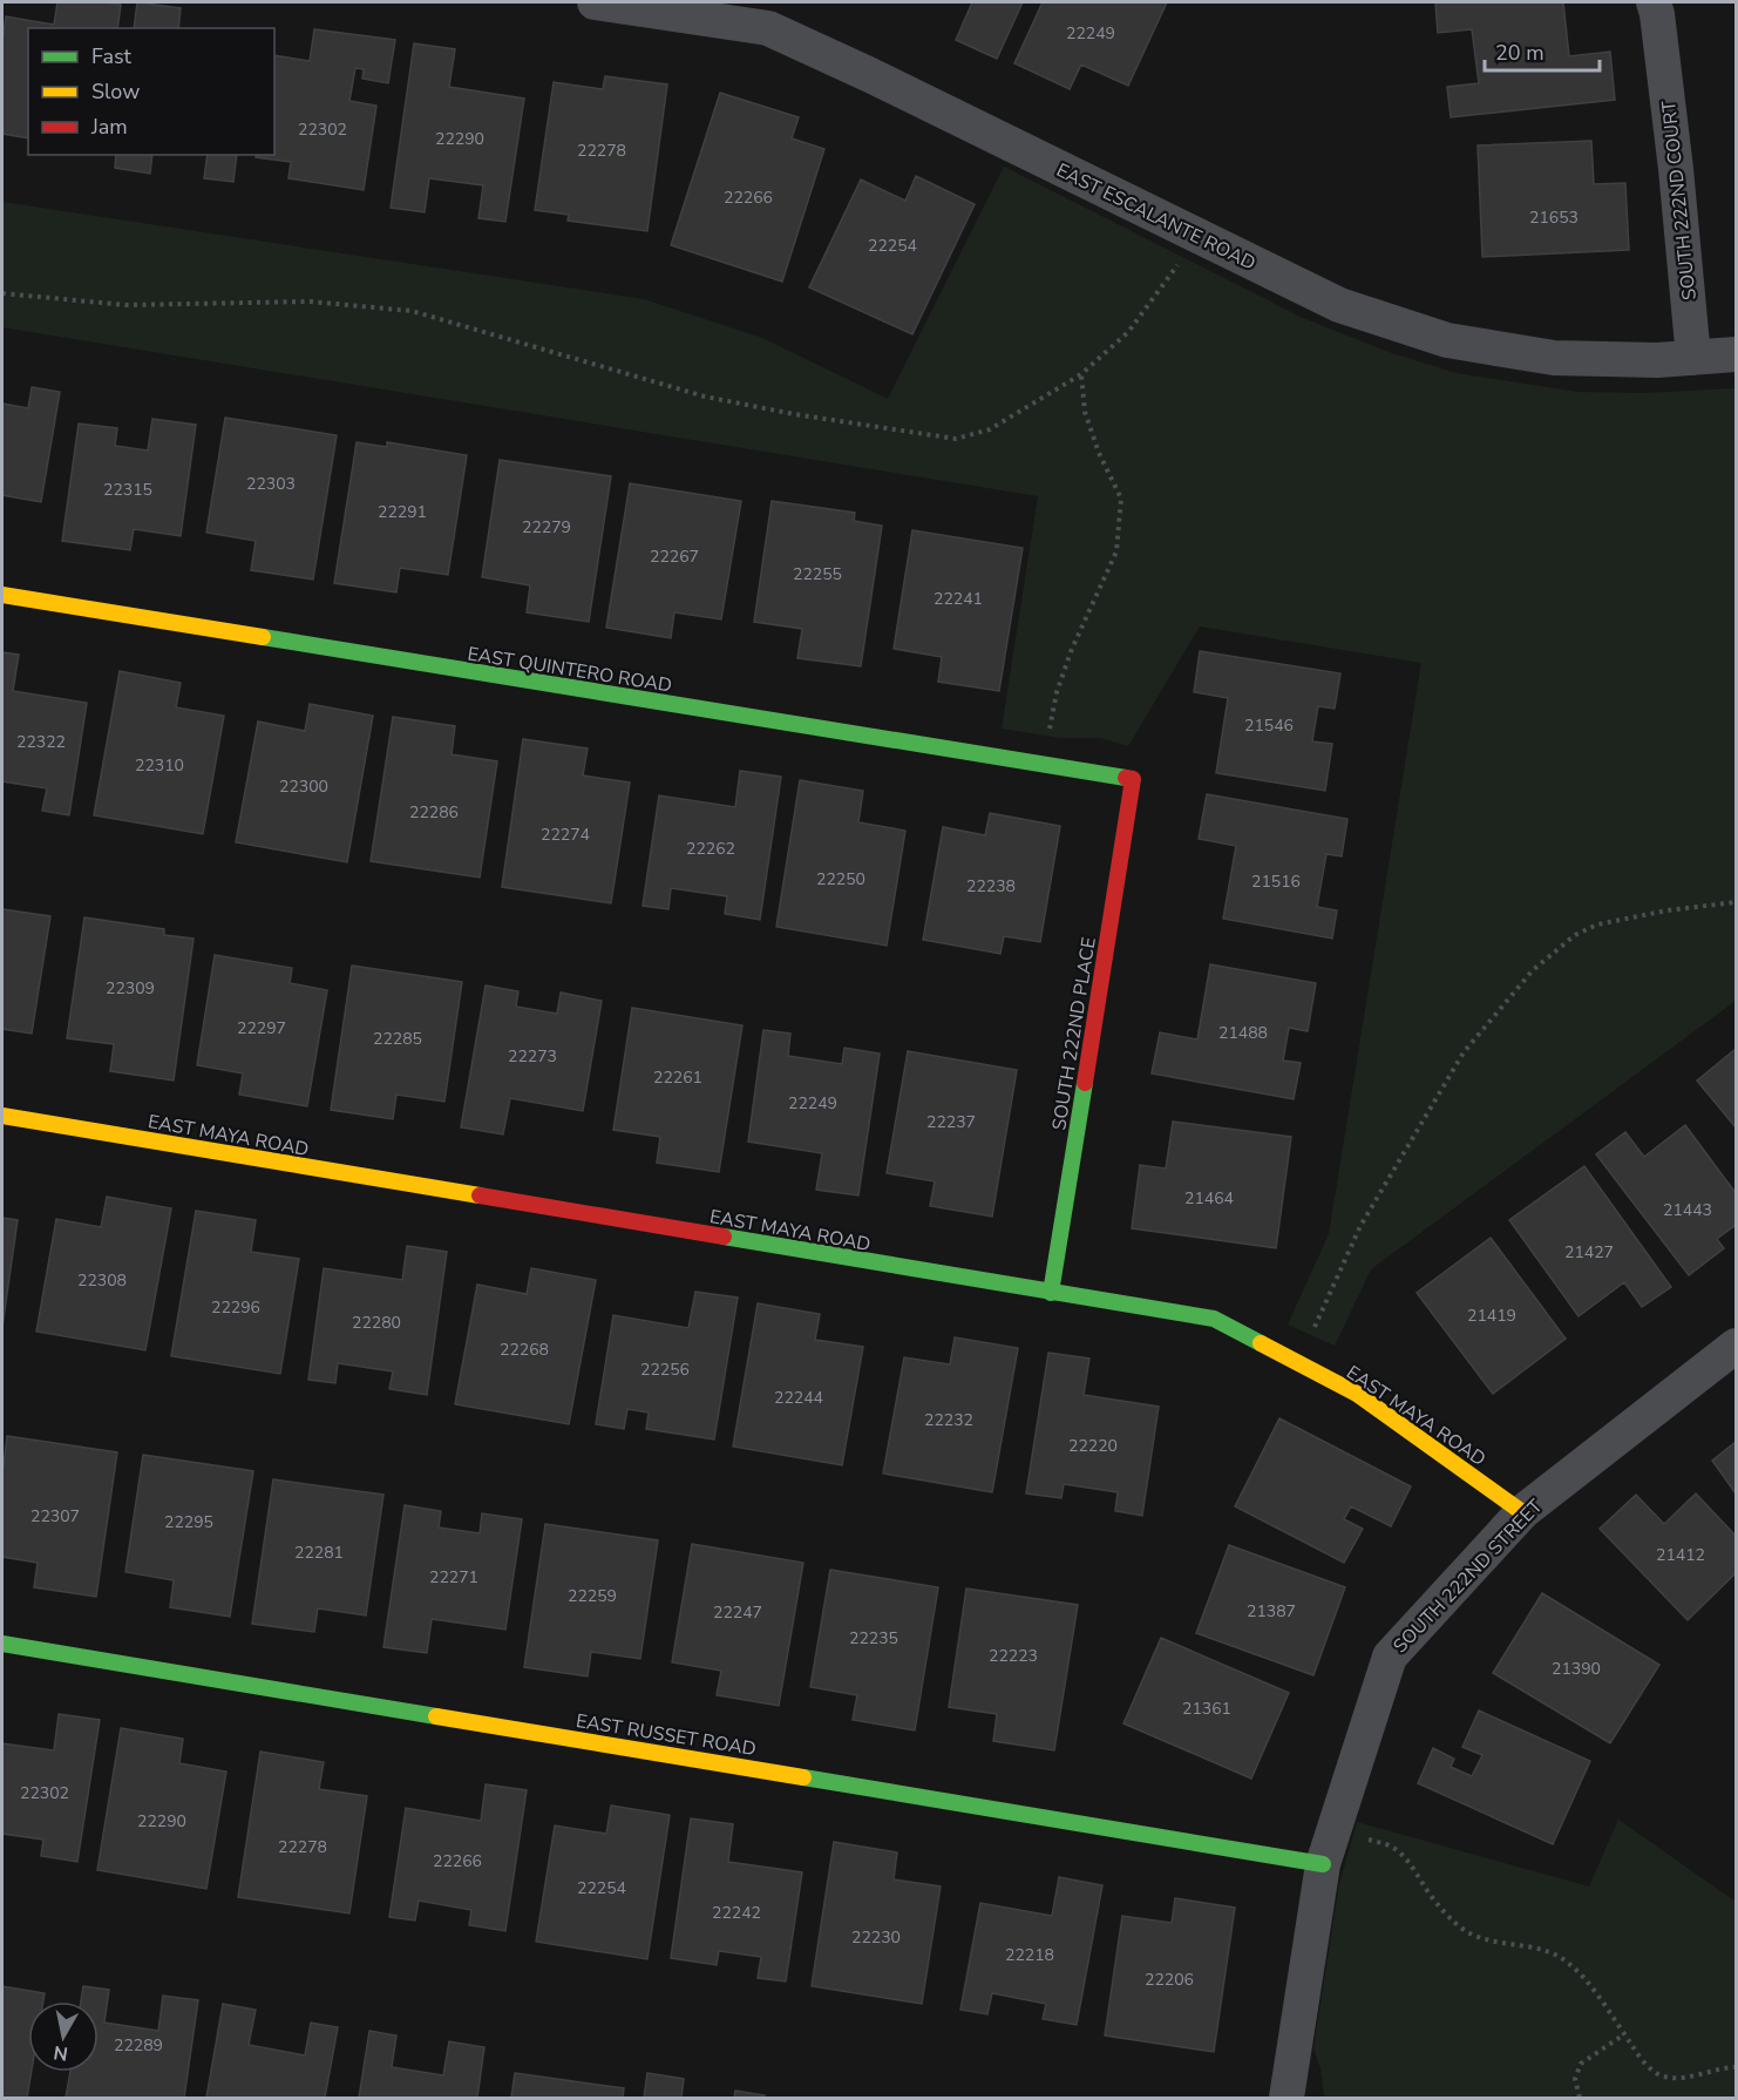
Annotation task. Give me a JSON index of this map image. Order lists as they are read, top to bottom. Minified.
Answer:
{"streets":{"street":["SOUTH 222ND COURT","EAST ESCALANTE ROAD","EAST QUINTERO ROAD","SOUTH 222ND PLACE","EAST MAYA ROAD","SOUTH 222ND STREET","EAST RUSSET ROAD"]},"crossings":[["SOUTH 222ND COURT","EAST ESCALANTE ROAD"],["EAST QUINTERO ROAD","SOUTH 222ND PLACE"],["SOUTH 222ND PLACE","EAST MAYA ROAD"],["EAST MAYA ROAD","SOUTH 222ND STREET"],["SOUTH 222ND STREET","EAST RUSSET ROAD"]],"house_numbers":["22249","22302","22290","22278","22266","21653","22254","22303","22315","22291","22279","22267","22255","22241","21546","22322","22310","22300","22286","22274","22262","22250","21516","22238","22309","22297","21488","22285","22273","22261","22249","22237","21464","21443","21427","22308","22296","21419","22280","22268","22256","22244","22232","22220","22307","22295","22281","21412","22271","22259","21387","22247","22235","22223","21390","21361","22302","22290","22278","22266","22254","22242","22230","22218","22206","22289"],"legend":["Fast","Slow","Jam"],"scale_bar":"20 m","north":"bottom"}
